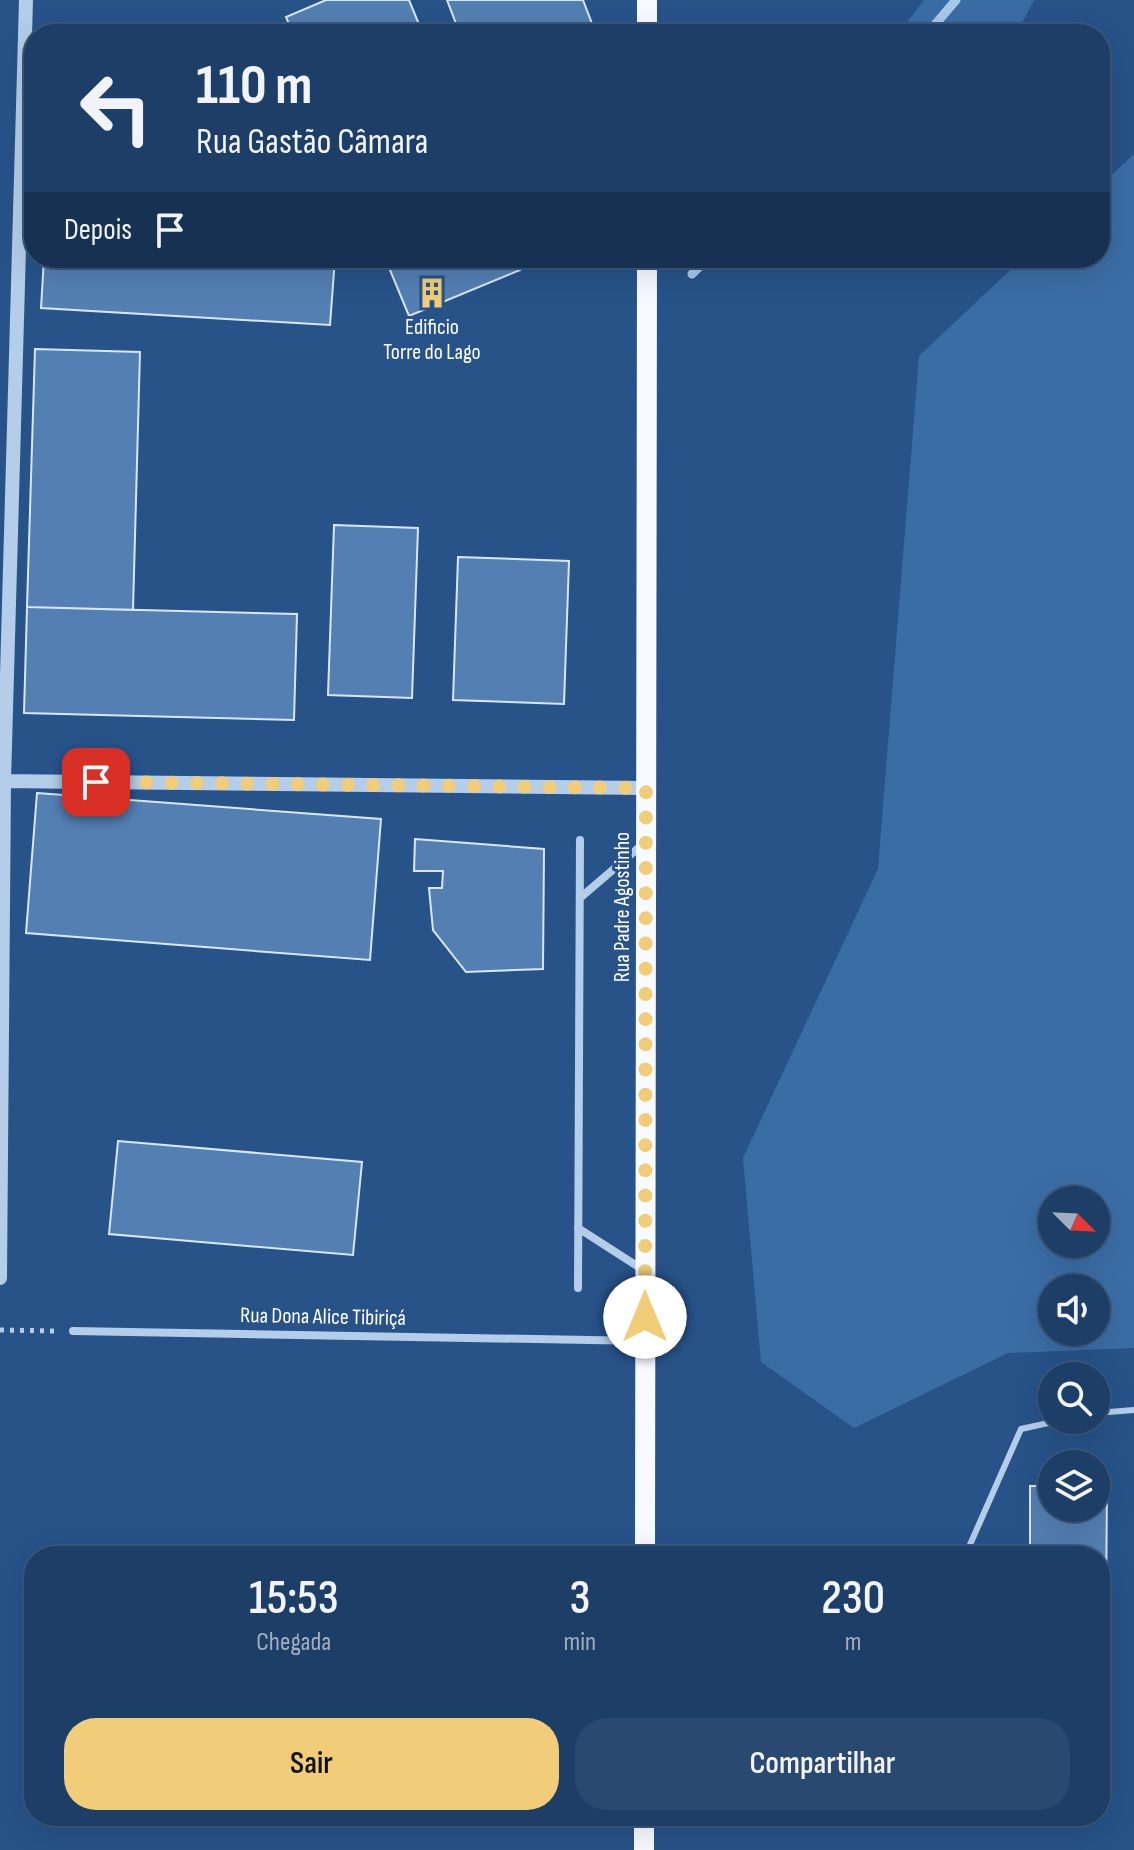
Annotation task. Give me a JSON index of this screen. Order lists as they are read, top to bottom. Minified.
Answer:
{"streets":{"main road":["Rua Padre Agostinho"],"street":["Rua Dona Alice Tibiriçá"]},"crossings":[["Rua Padre Agostinho","Rua Dona Alice Tibiriçá"]],"places":{"building":["Edificio Torre do Lago"]},"north":"bottom right","page":{"turn":["110 m","Rua Gastão Câmara"],"then":"Depois","eta":["15:53","Chegada","3","min","230","m"],"buttons":["Sair","Compartilhar"]}}
